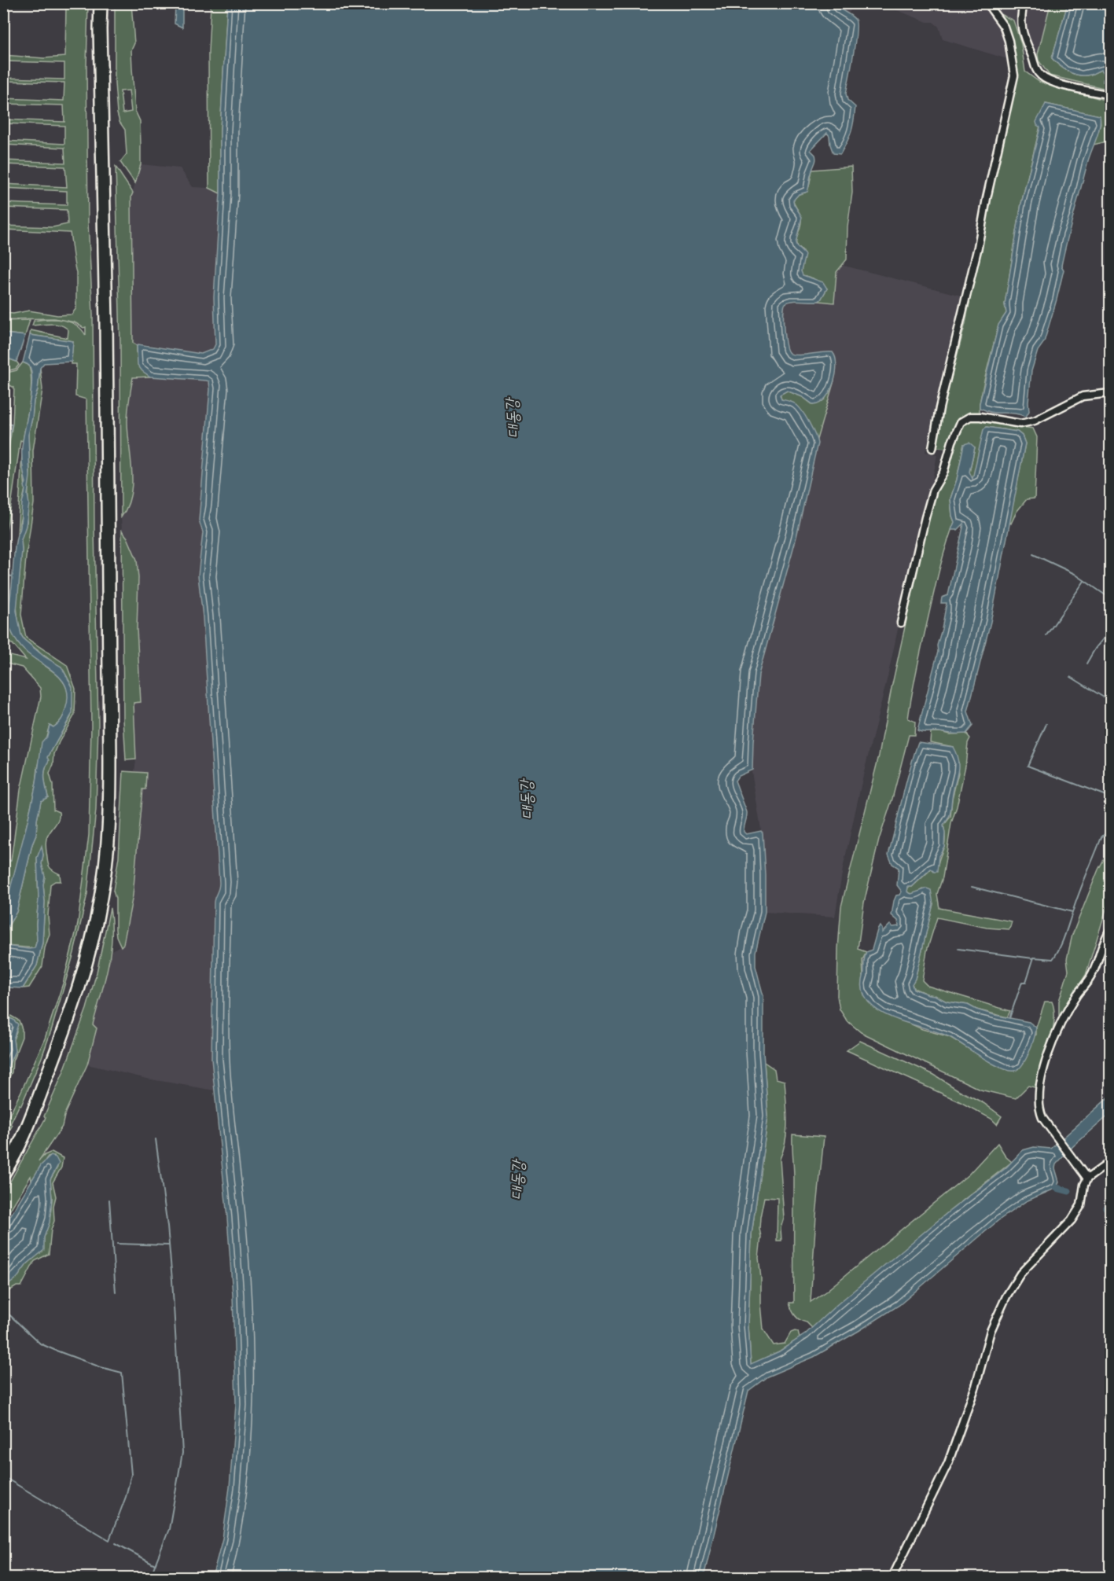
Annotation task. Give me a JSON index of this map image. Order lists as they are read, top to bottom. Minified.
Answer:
{"water":["대동강"]}
